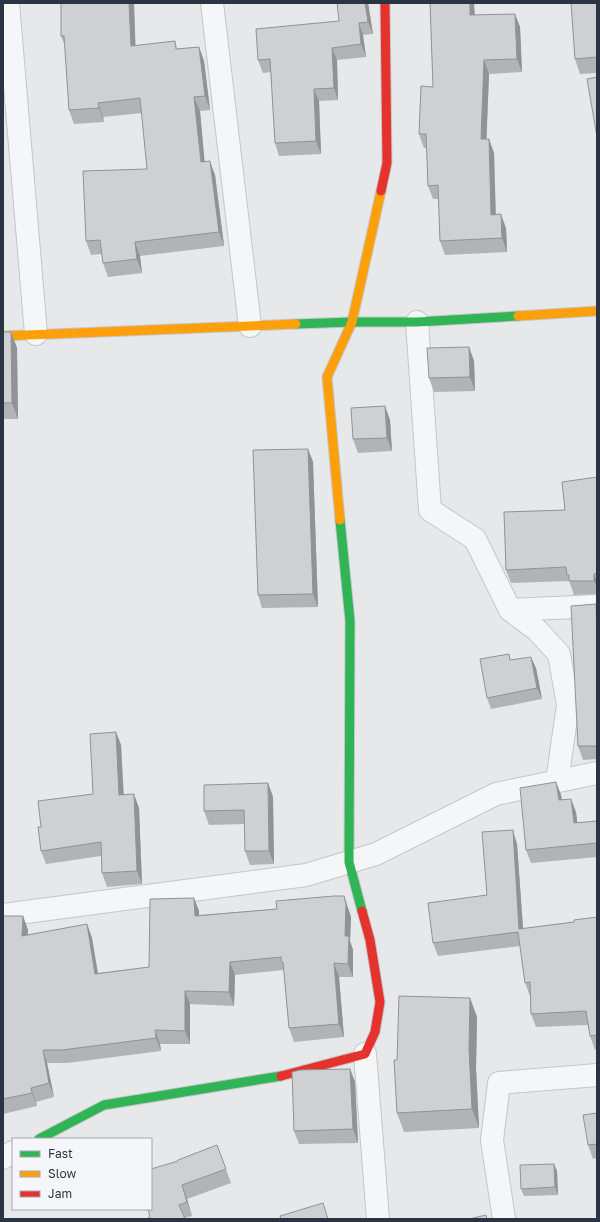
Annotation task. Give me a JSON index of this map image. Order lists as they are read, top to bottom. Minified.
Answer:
{"legend":["Fast","Slow","Jam"]}
